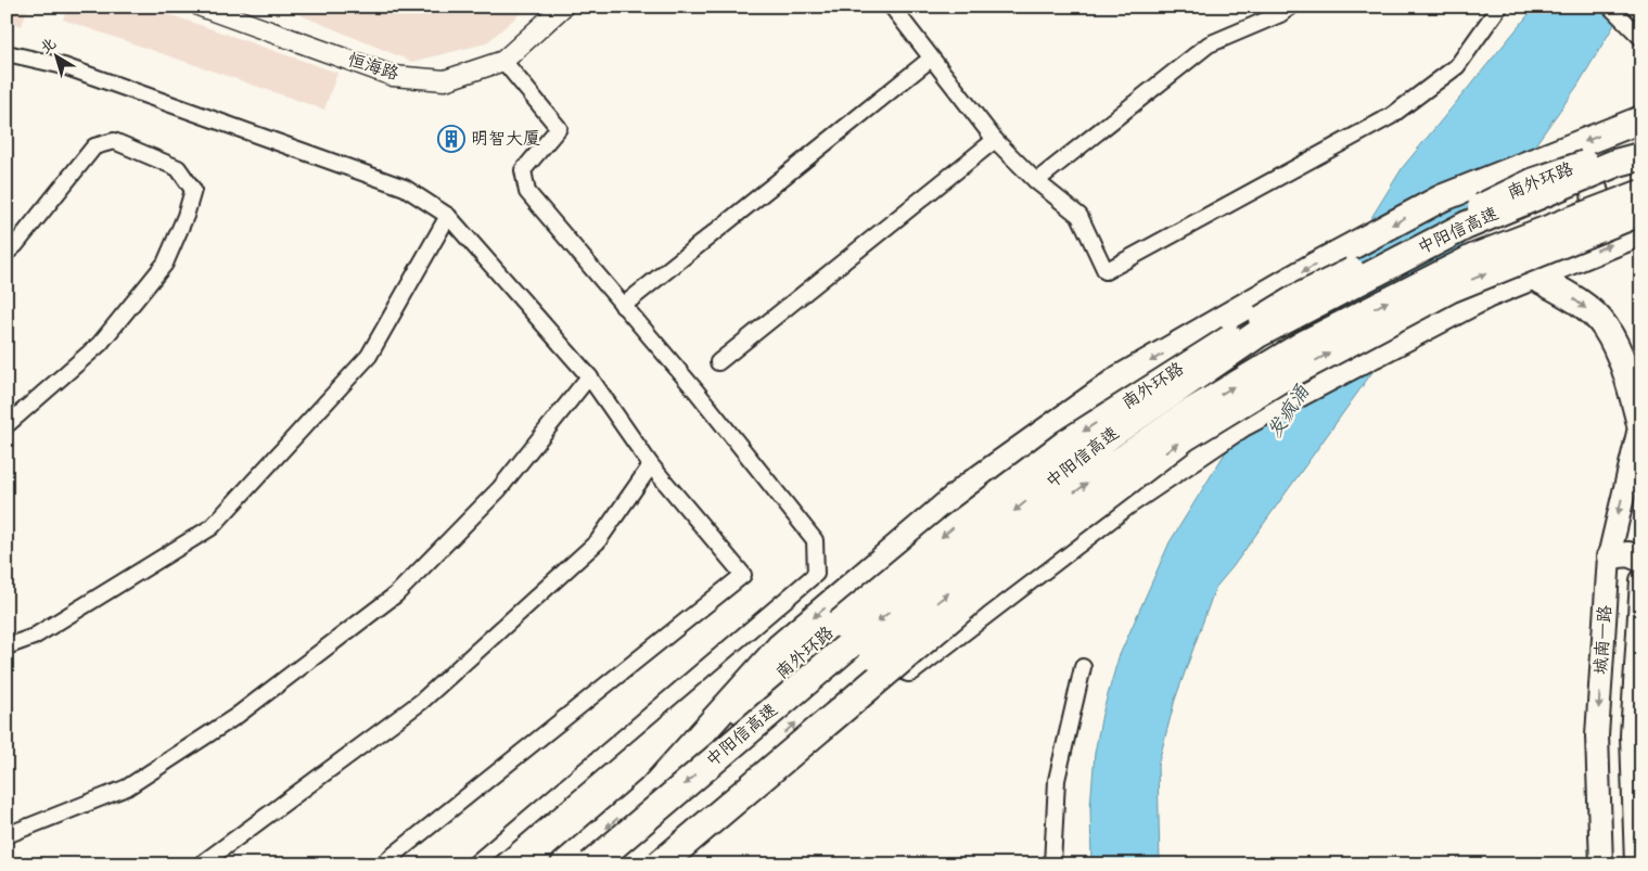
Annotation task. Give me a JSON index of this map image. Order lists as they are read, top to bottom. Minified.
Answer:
{"streets":{"highway":["南外环路","中阳信高速"],"main road":["城南一路"],"street":["恒海路"]},"water":["发疯涌"],"places":{"building":["明智大厦"]},"north":"top left"}
